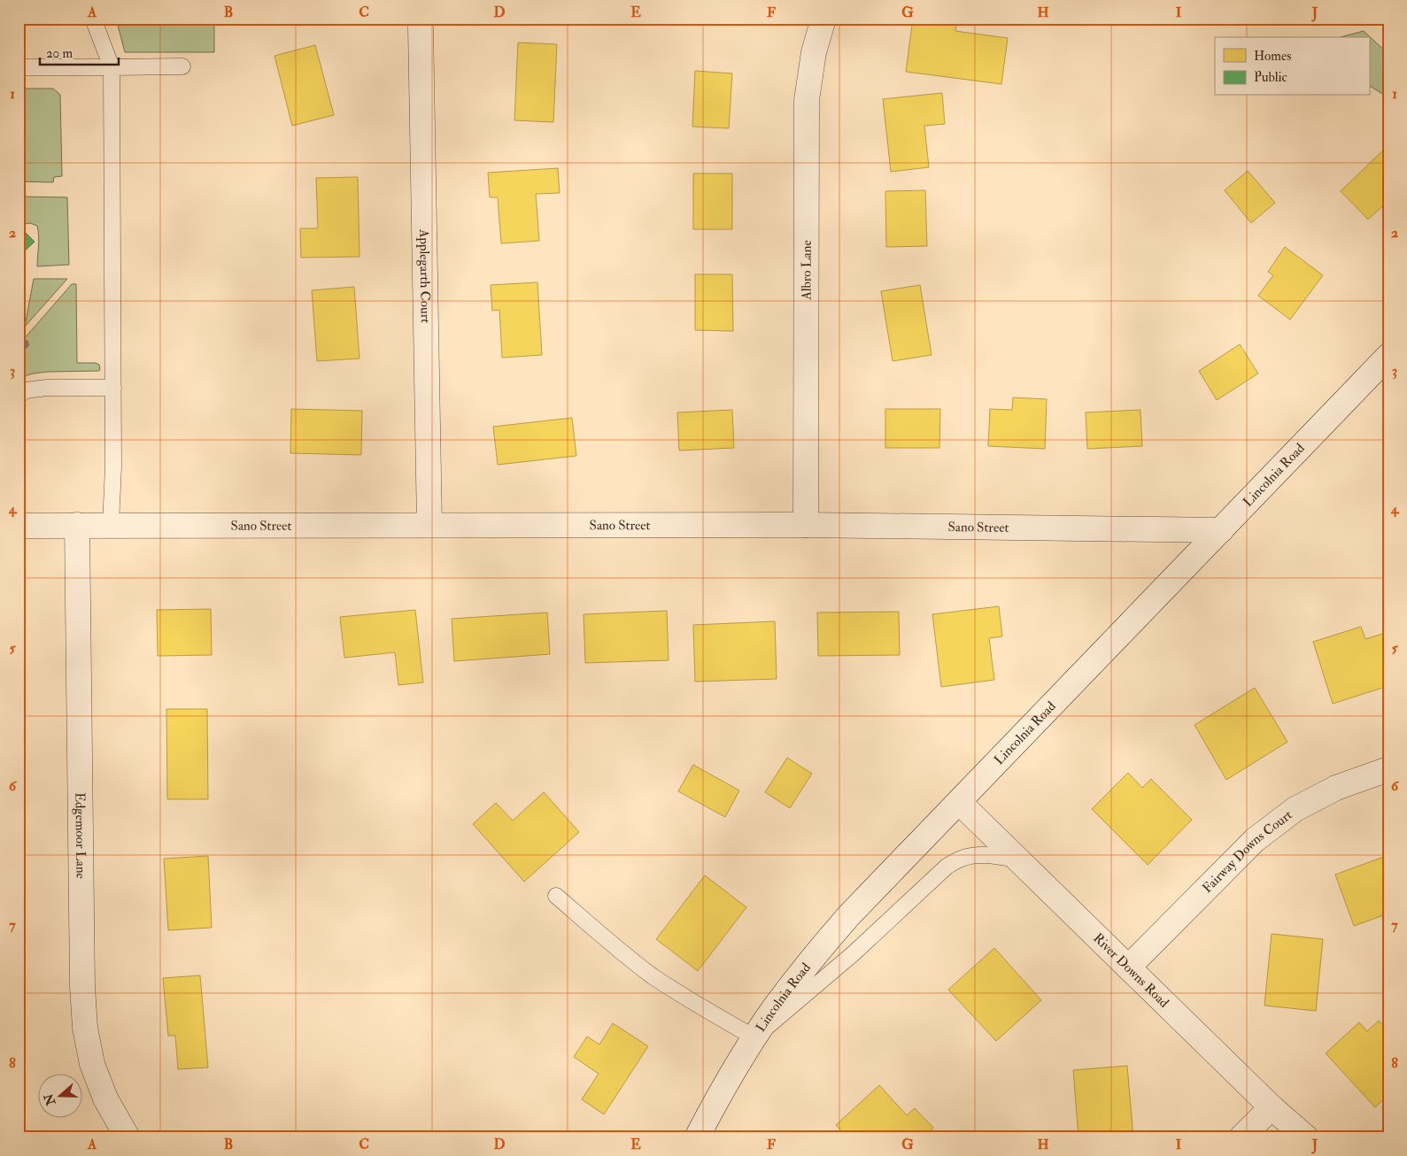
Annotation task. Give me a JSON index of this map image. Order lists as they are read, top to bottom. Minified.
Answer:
{"streets":{"street":["Albro Lane","Applegarth Court","Lincolnia Road","Sano Street","Edgemoor Lane","Fairway Downs Court","River Downs Road"]},"crossings":[["Albro Lane","Sano Street"],["Applegarth Court","Sano Street"],["Lincolnia Road","Sano Street"],["Lincolnia Road","River Downs Road"],["Sano Street","Edgemoor Lane"],["Fairway Downs Court","River Downs Road"]],"legend":["Homes","Public"],"scale_bar":"20 m","north":"left","grid":{"columns":["A","B","C","D","E","F","G","H","I","J"],"rows":["1","2","3","4","5","6","7","8"]}}
